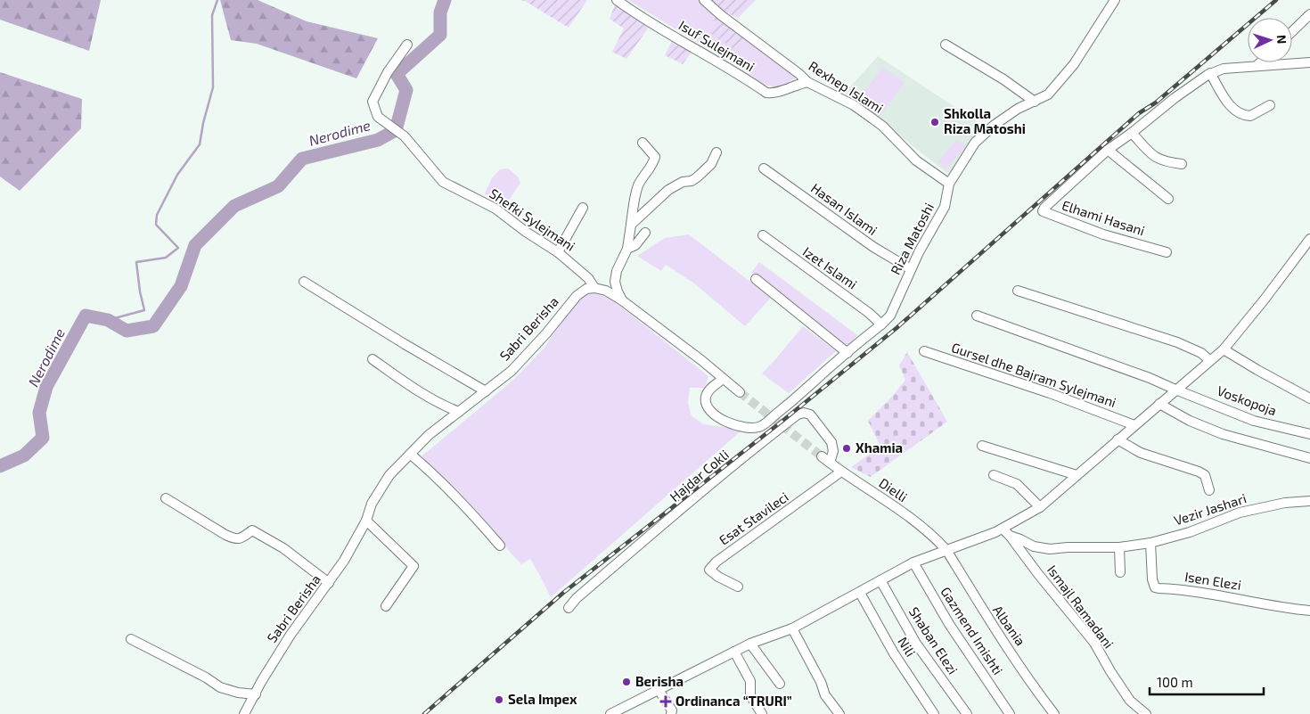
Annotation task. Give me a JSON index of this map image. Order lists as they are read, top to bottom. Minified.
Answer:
{"streets":{"street":["Isuf Sulejmani","Rexhep Islami","Hasan Islami","Elhami Hasani","Shefki Sylejmani","Riza Matoshi","Izet Islami","Sabri Berisha","Gursel dhe Bajram Sylejmani","Voskopoja","Hajdar Cokli","Dielli","Vezir Jashari","Esat Stavileci","Isen Elezi","Ismajl Ramadani","Albania","Gazmend Imishti","Shaban Elezi","Nili"]},"crossings":[["Isuf Sulejmani","Rexhep Islami"],["Rexhep Islami","Riza Matoshi"],["Hasan Islami","Riza Matoshi"],["Shefki Sylejmani","Sabri Berisha"],["Riza Matoshi","Izet Islami"],["Hajdar Cokli","Dielli"],["Dielli","Esat Stavileci"],["Dielli","Albania"],["Vezir Jashari","Isen Elezi"],["Vezir Jashari","Ismajl Ramadani"]],"water":["Nerodime"],"places":{"other":["Shkolla Riza Matoshi","Xhamia","Berisha","Sela Impex"],"health":["Ordinanca “TRURI”"]},"scale_bar":"100 m","north":"right"}
